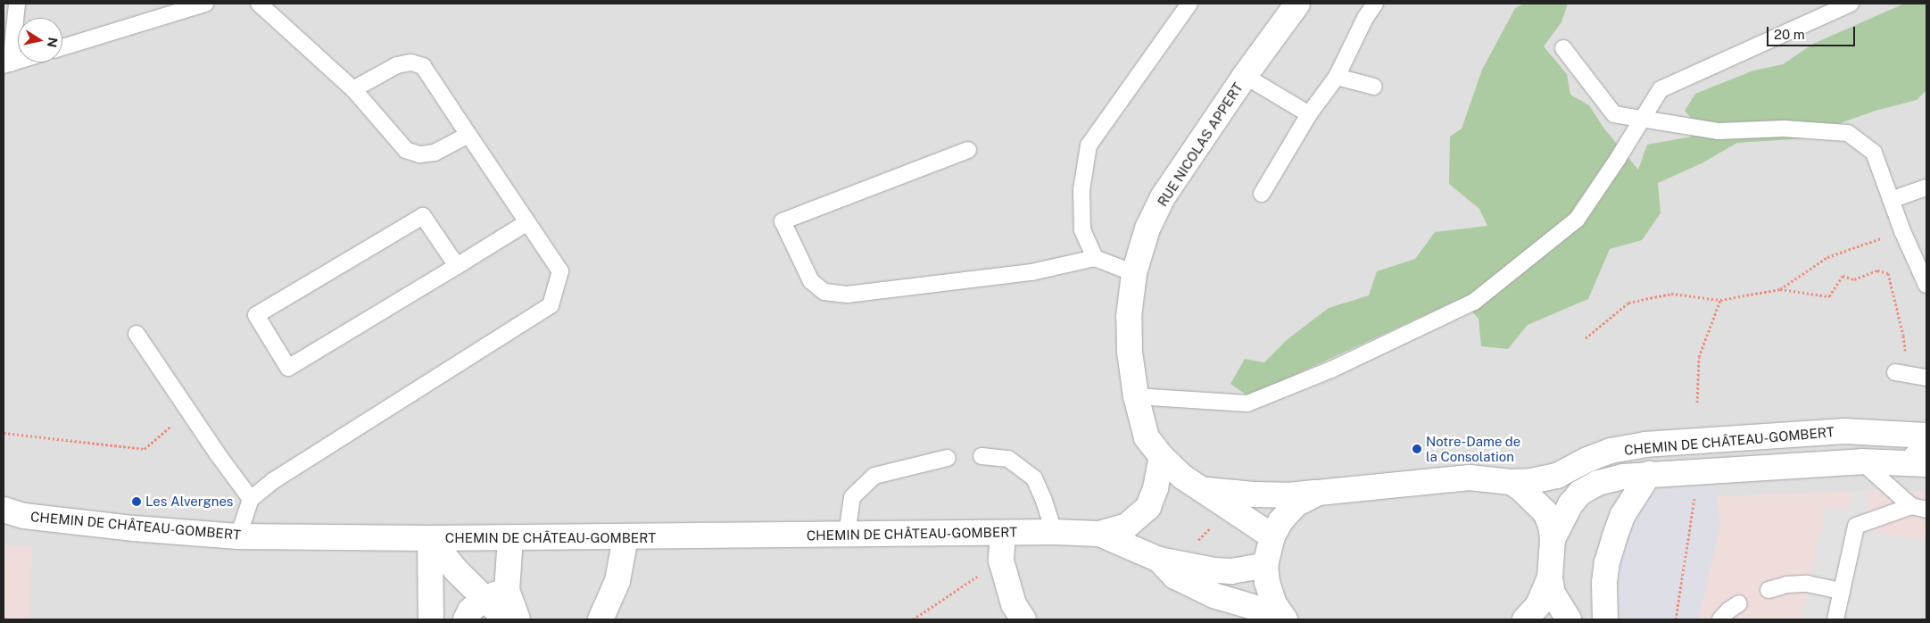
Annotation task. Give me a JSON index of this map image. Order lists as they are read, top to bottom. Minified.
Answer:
{"streets":{"street":["RUE NICOLAS APPERT","CHEMIN DE CHÂTEAU-GOMBERT"]},"crossings":[["RUE NICOLAS APPERT","CHEMIN DE CHÂTEAU-GOMBERT"]],"places":["Notre-Dame de la Consolation","Les Alvergnes"],"scale_bar":"20 m","north":"right"}
